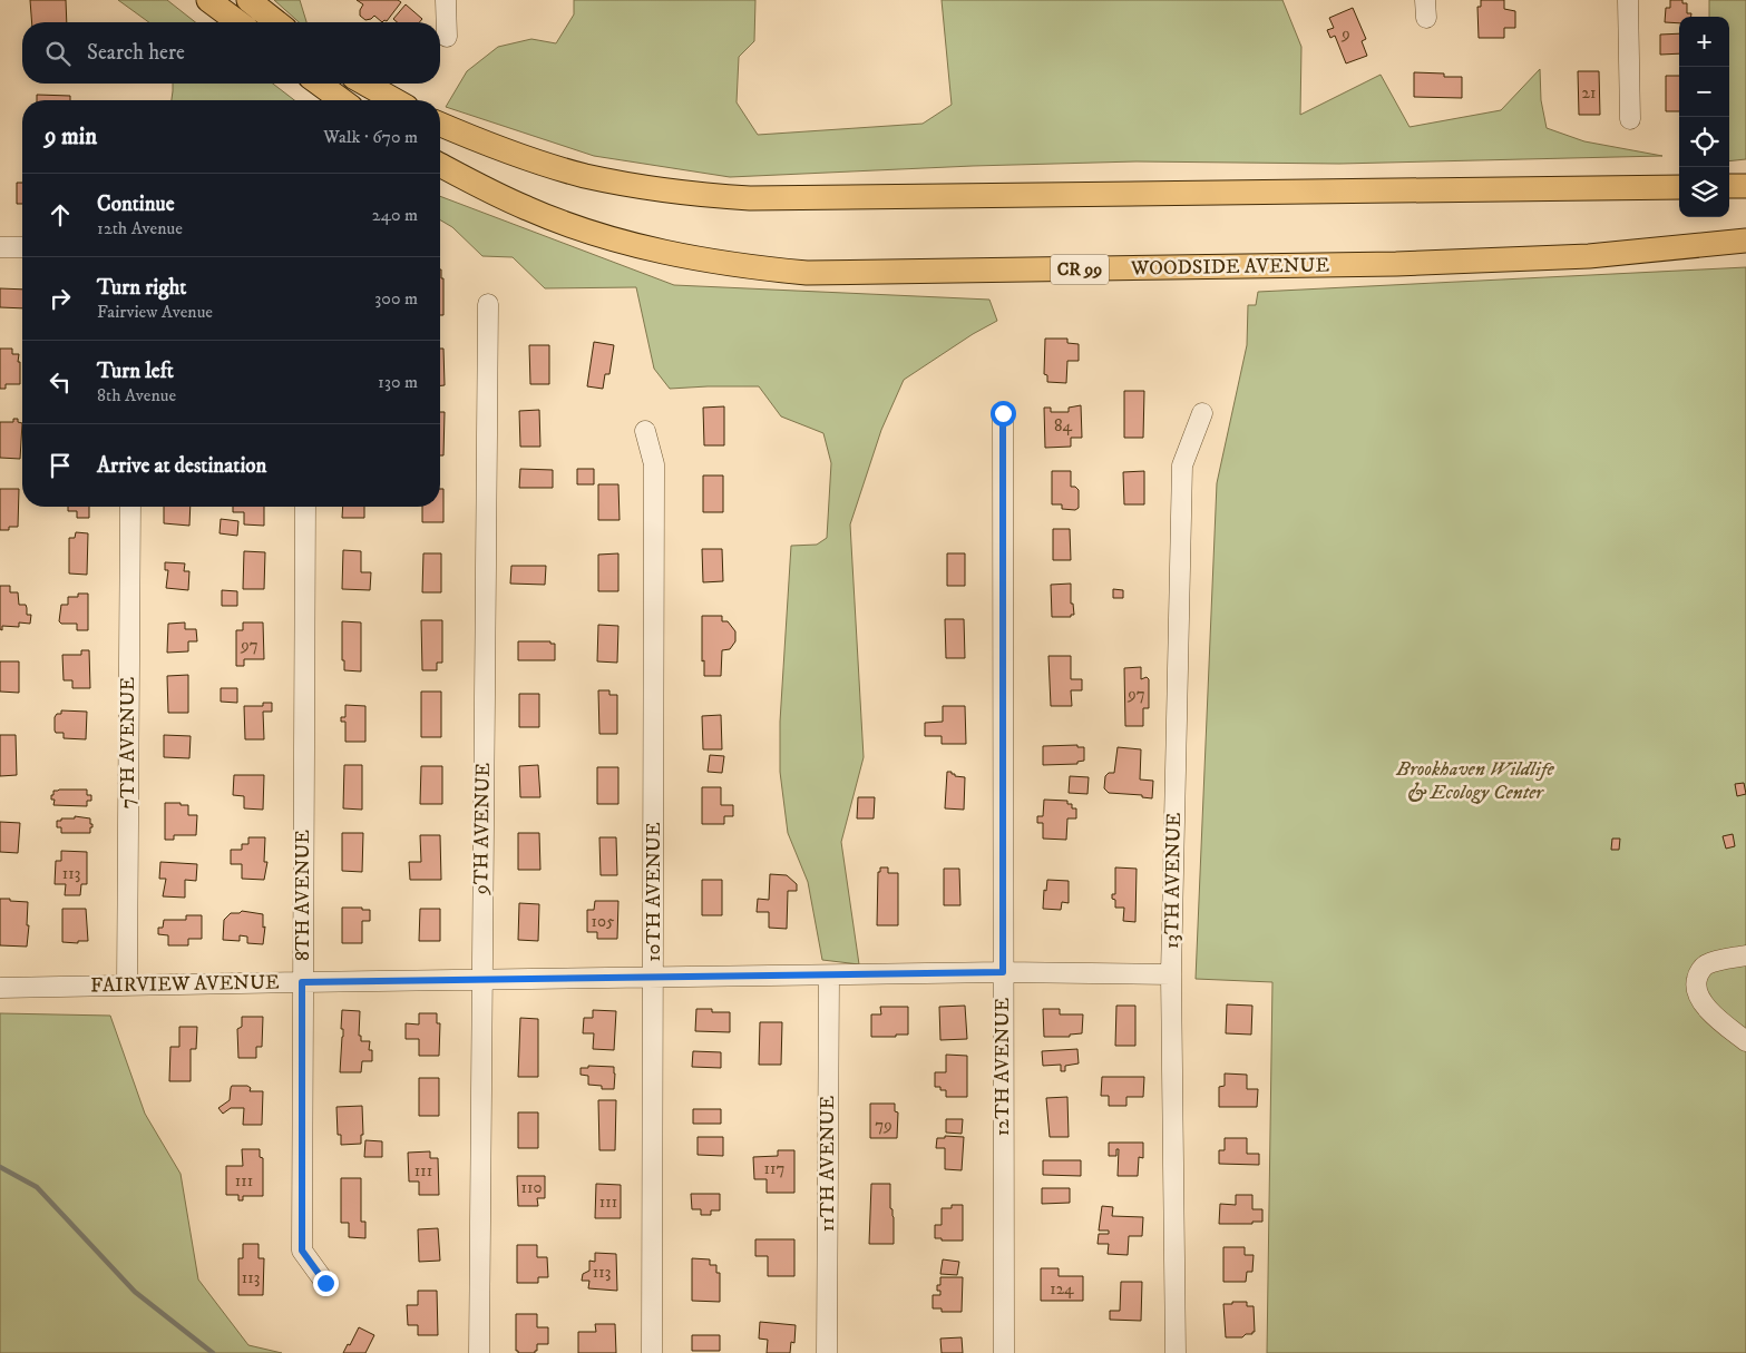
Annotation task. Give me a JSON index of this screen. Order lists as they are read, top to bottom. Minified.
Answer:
{"streets":{"main road":["WOODSIDE AVENUE","CR 99"],"street":["7TH AVENUE","9TH AVENUE","13TH AVENUE","10TH AVENUE","8TH AVENUE","FAIRVIEW AVENUE","12TH AVENUE","11TH AVENUE"]},"crossings":[["7TH AVENUE","FAIRVIEW AVENUE"],["9TH AVENUE","FAIRVIEW AVENUE"],["13TH AVENUE","FAIRVIEW AVENUE"],["10TH AVENUE","FAIRVIEW AVENUE"],["8TH AVENUE","FAIRVIEW AVENUE"],["FAIRVIEW AVENUE","12TH AVENUE"],["FAIRVIEW AVENUE","11TH AVENUE"]],"parks":["Brookhaven Wildlife & Ecology Center"],"house_numbers":["9","21","84","97","97","113","105","79","117","111","111","110","111","113","113","124"],"page":{"map_buttons":["+","−"],"search":"Search here","heading":["9 min","Walk · 670 m"],"list":[["Continue","12th Avenue","240 m"],["Turn right","Fairview Avenue","300 m"],["Turn left","8th Avenue","130 m"],"Arrive at destination"]}}
